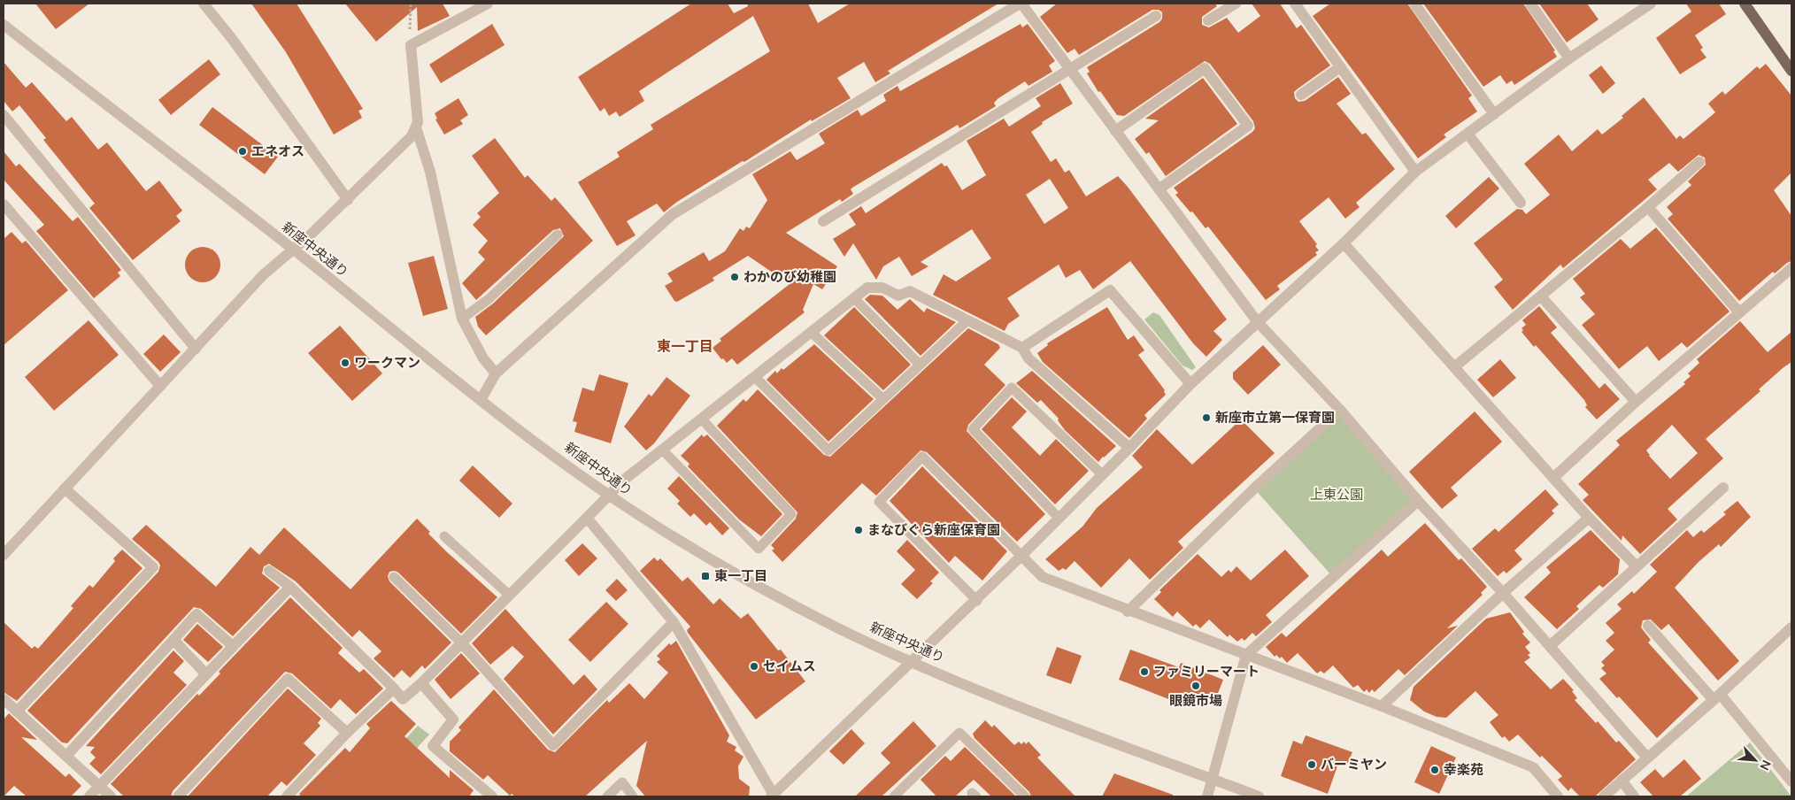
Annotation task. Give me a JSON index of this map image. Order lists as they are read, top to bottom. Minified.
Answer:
{"streets":{"street":["新座中央通り"]},"districts":["東一丁目"],"parks":["上東公園"],"places":{"other":["エネオス","わかのび幼稚園","ワークマン","新座市立第一保育園","まなびぐら新座保育園","セイムス","ファミリーマート","眼鏡市場","バーミヤン","幸楽苑"],"transit":["東一丁目"]},"north":"bottom right"}
